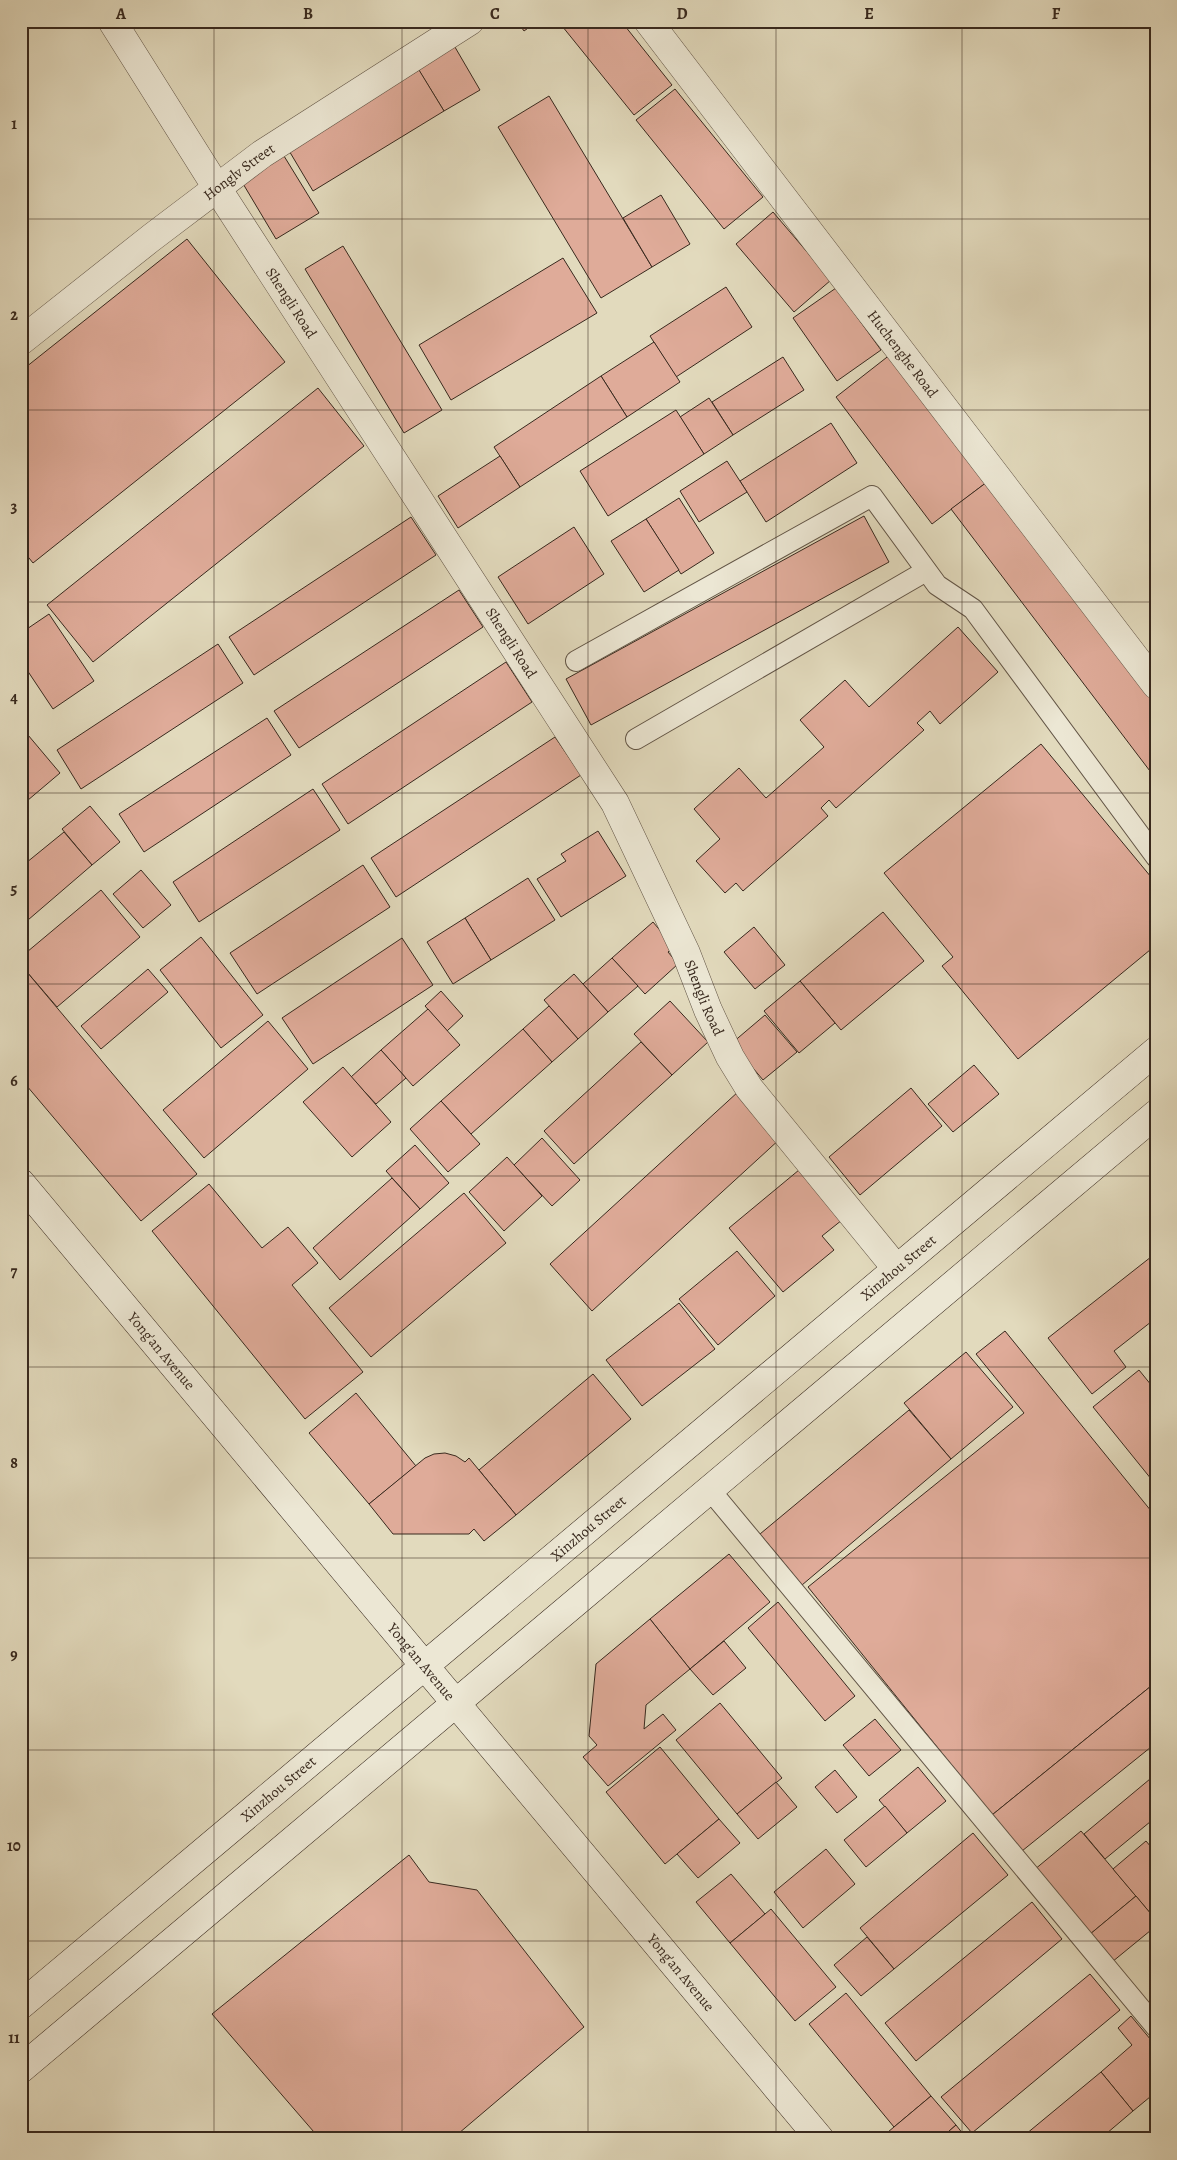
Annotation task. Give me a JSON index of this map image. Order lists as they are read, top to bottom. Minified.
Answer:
{"streets":{"street":["Honglv Street","Shengli Road","Huchenghe Road","Xinzhou Street","Yong'an Avenue"]},"crossings":[["Honglv Street","Shengli Road"],["Shengli Road","Xinzhou Street"],["Xinzhou Street","Yong'an Avenue"]],"grid":{"columns":["A","B","C","D","E","F"],"rows":["1","2","3","4","5","6","7","8","9","10","11"]}}
